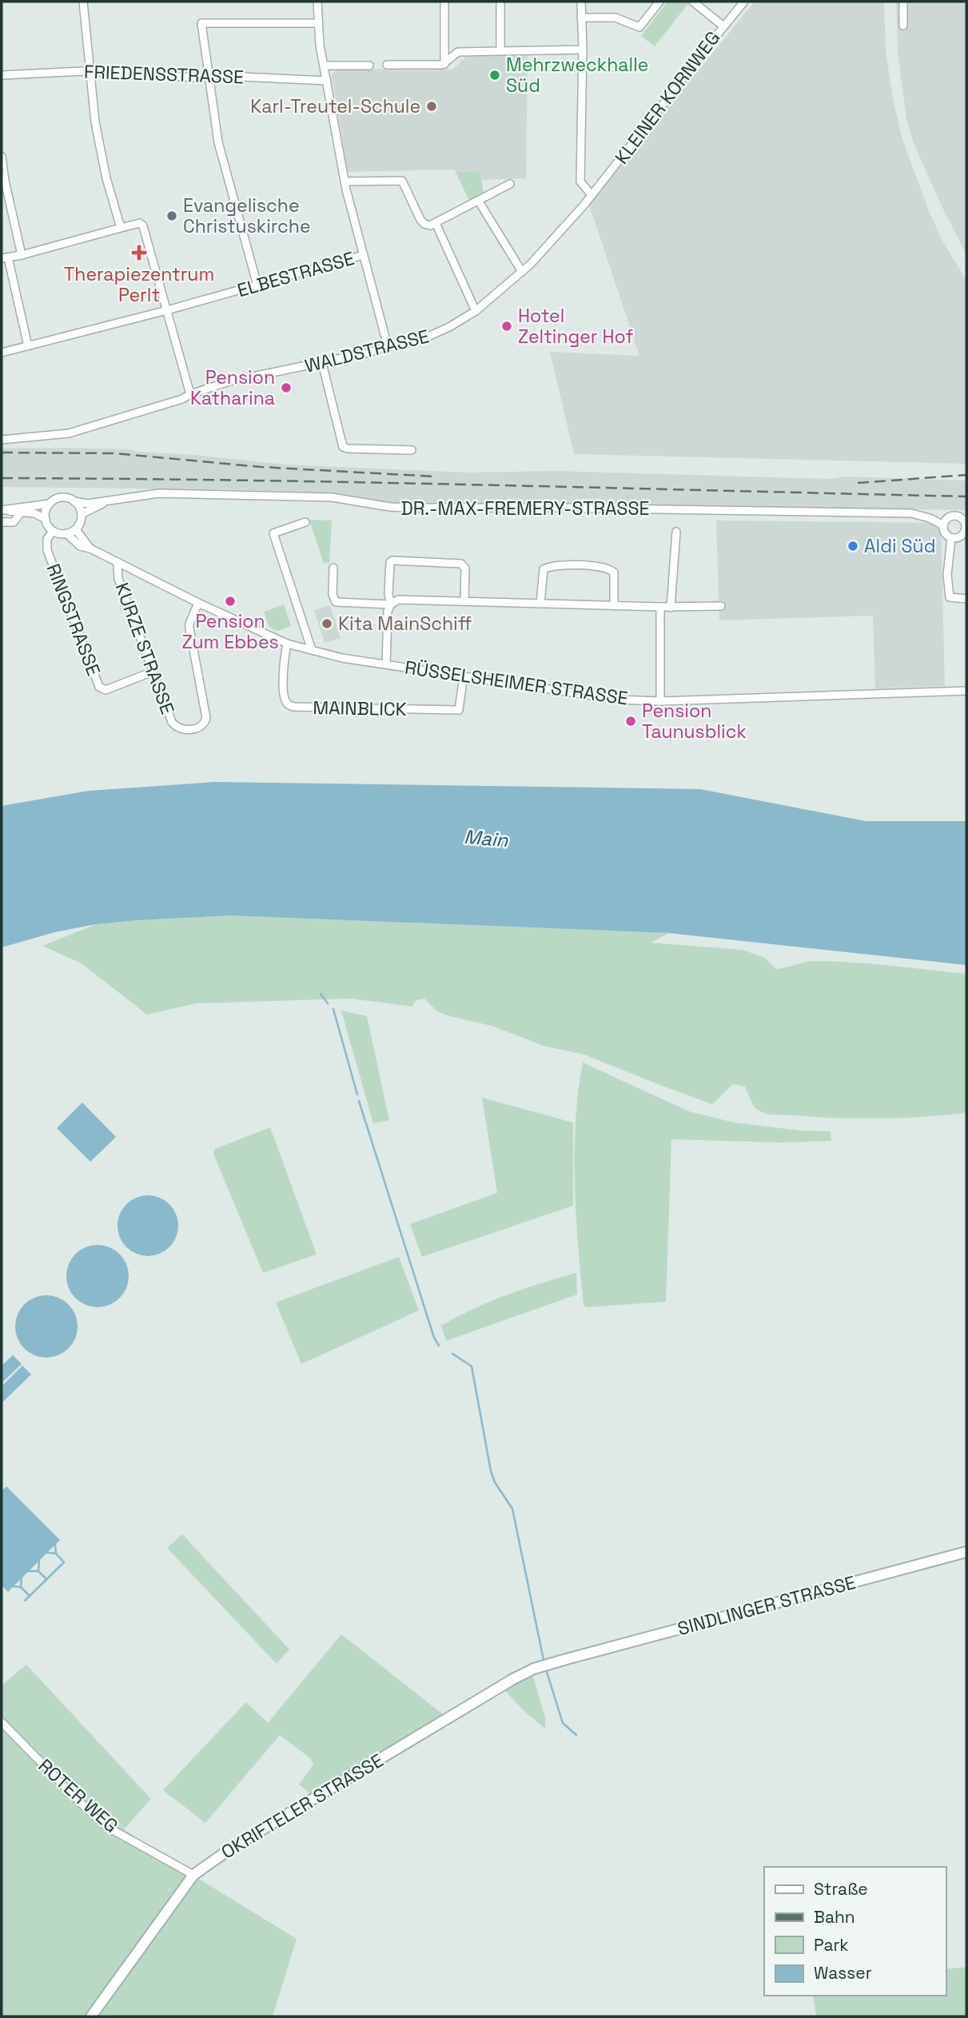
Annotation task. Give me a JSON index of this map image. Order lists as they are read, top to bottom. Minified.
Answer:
{"streets":{"street":["FRIEDENSSTRASSE","KLEINER KORNWEG","ELBESTRASSE","WALDSTRASSE","DR.-MAX-FREMERY-STRASSE","RINGSTRASSE","KURZE STRASSE","RÜSSELSHEIMER STRASSE","MAINBLICK","SINDLINGER STRASSE","ROTER WEG","OKRIFTELER STRASSE"]},"crossings":[["KLEINER KORNWEG","WALDSTRASSE"],["DR.-MAX-FREMERY-STRASSE","RINGSTRASSE"],["DR.-MAX-FREMERY-STRASSE","RÜSSELSHEIMER STRASSE"],["RINGSTRASSE","KURZE STRASSE"],["RINGSTRASSE","RÜSSELSHEIMER STRASSE"],["KURZE STRASSE","RÜSSELSHEIMER STRASSE"],["RÜSSELSHEIMER STRASSE","MAINBLICK"],["SINDLINGER STRASSE","OKRIFTELER STRASSE"],["ROTER WEG","OKRIFTELER STRASSE"]],"water":["Main"],"places":{"other":["Mehrzweckhalle Süd","Karl-Treutel-Schule","Evangelische Christuskirche","Hotel Zeltinger Hof","Pension Katharina","Aldi Süd","Pension Zum Ebbes","Kita MainSchiff","Pension Taunusblick"],"health":["Therapiezentrum Perlt"]},"legend":["Straße","Bahn","Park","Wasser"]}
